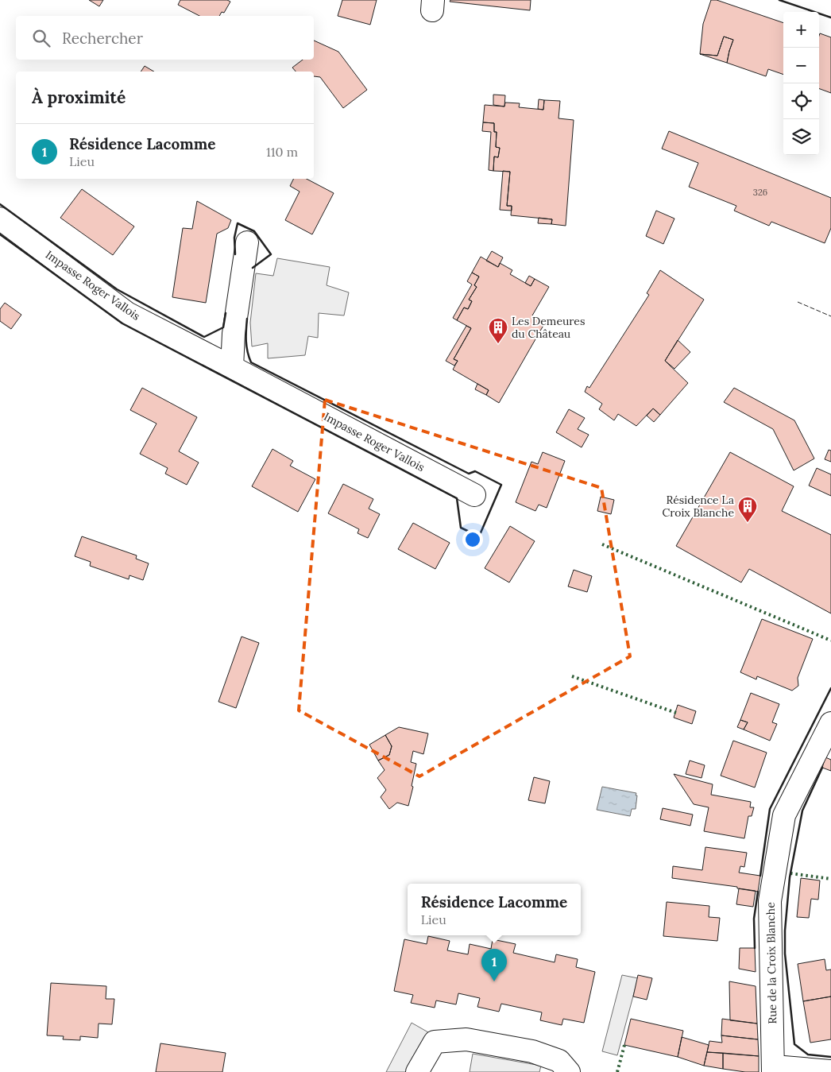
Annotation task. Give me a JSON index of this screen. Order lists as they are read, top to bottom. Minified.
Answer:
{"streets":{"street":["Impasse Roger Vallois","Rue de la Croix Blanche"]},"places":{"building":["Les Demeures du Château","Résidence La Croix Blanche"]},"house_numbers":["326"],"page":{"map_buttons":["+","−"],"search":"Rechercher","heading":"À proximité","list":[{"mark":"1","name":"Résidence Lacomme","note":"Lieu","value":"110 m"}],"popup":["Résidence Lacomme","Lieu"],"pins":"1"}}
